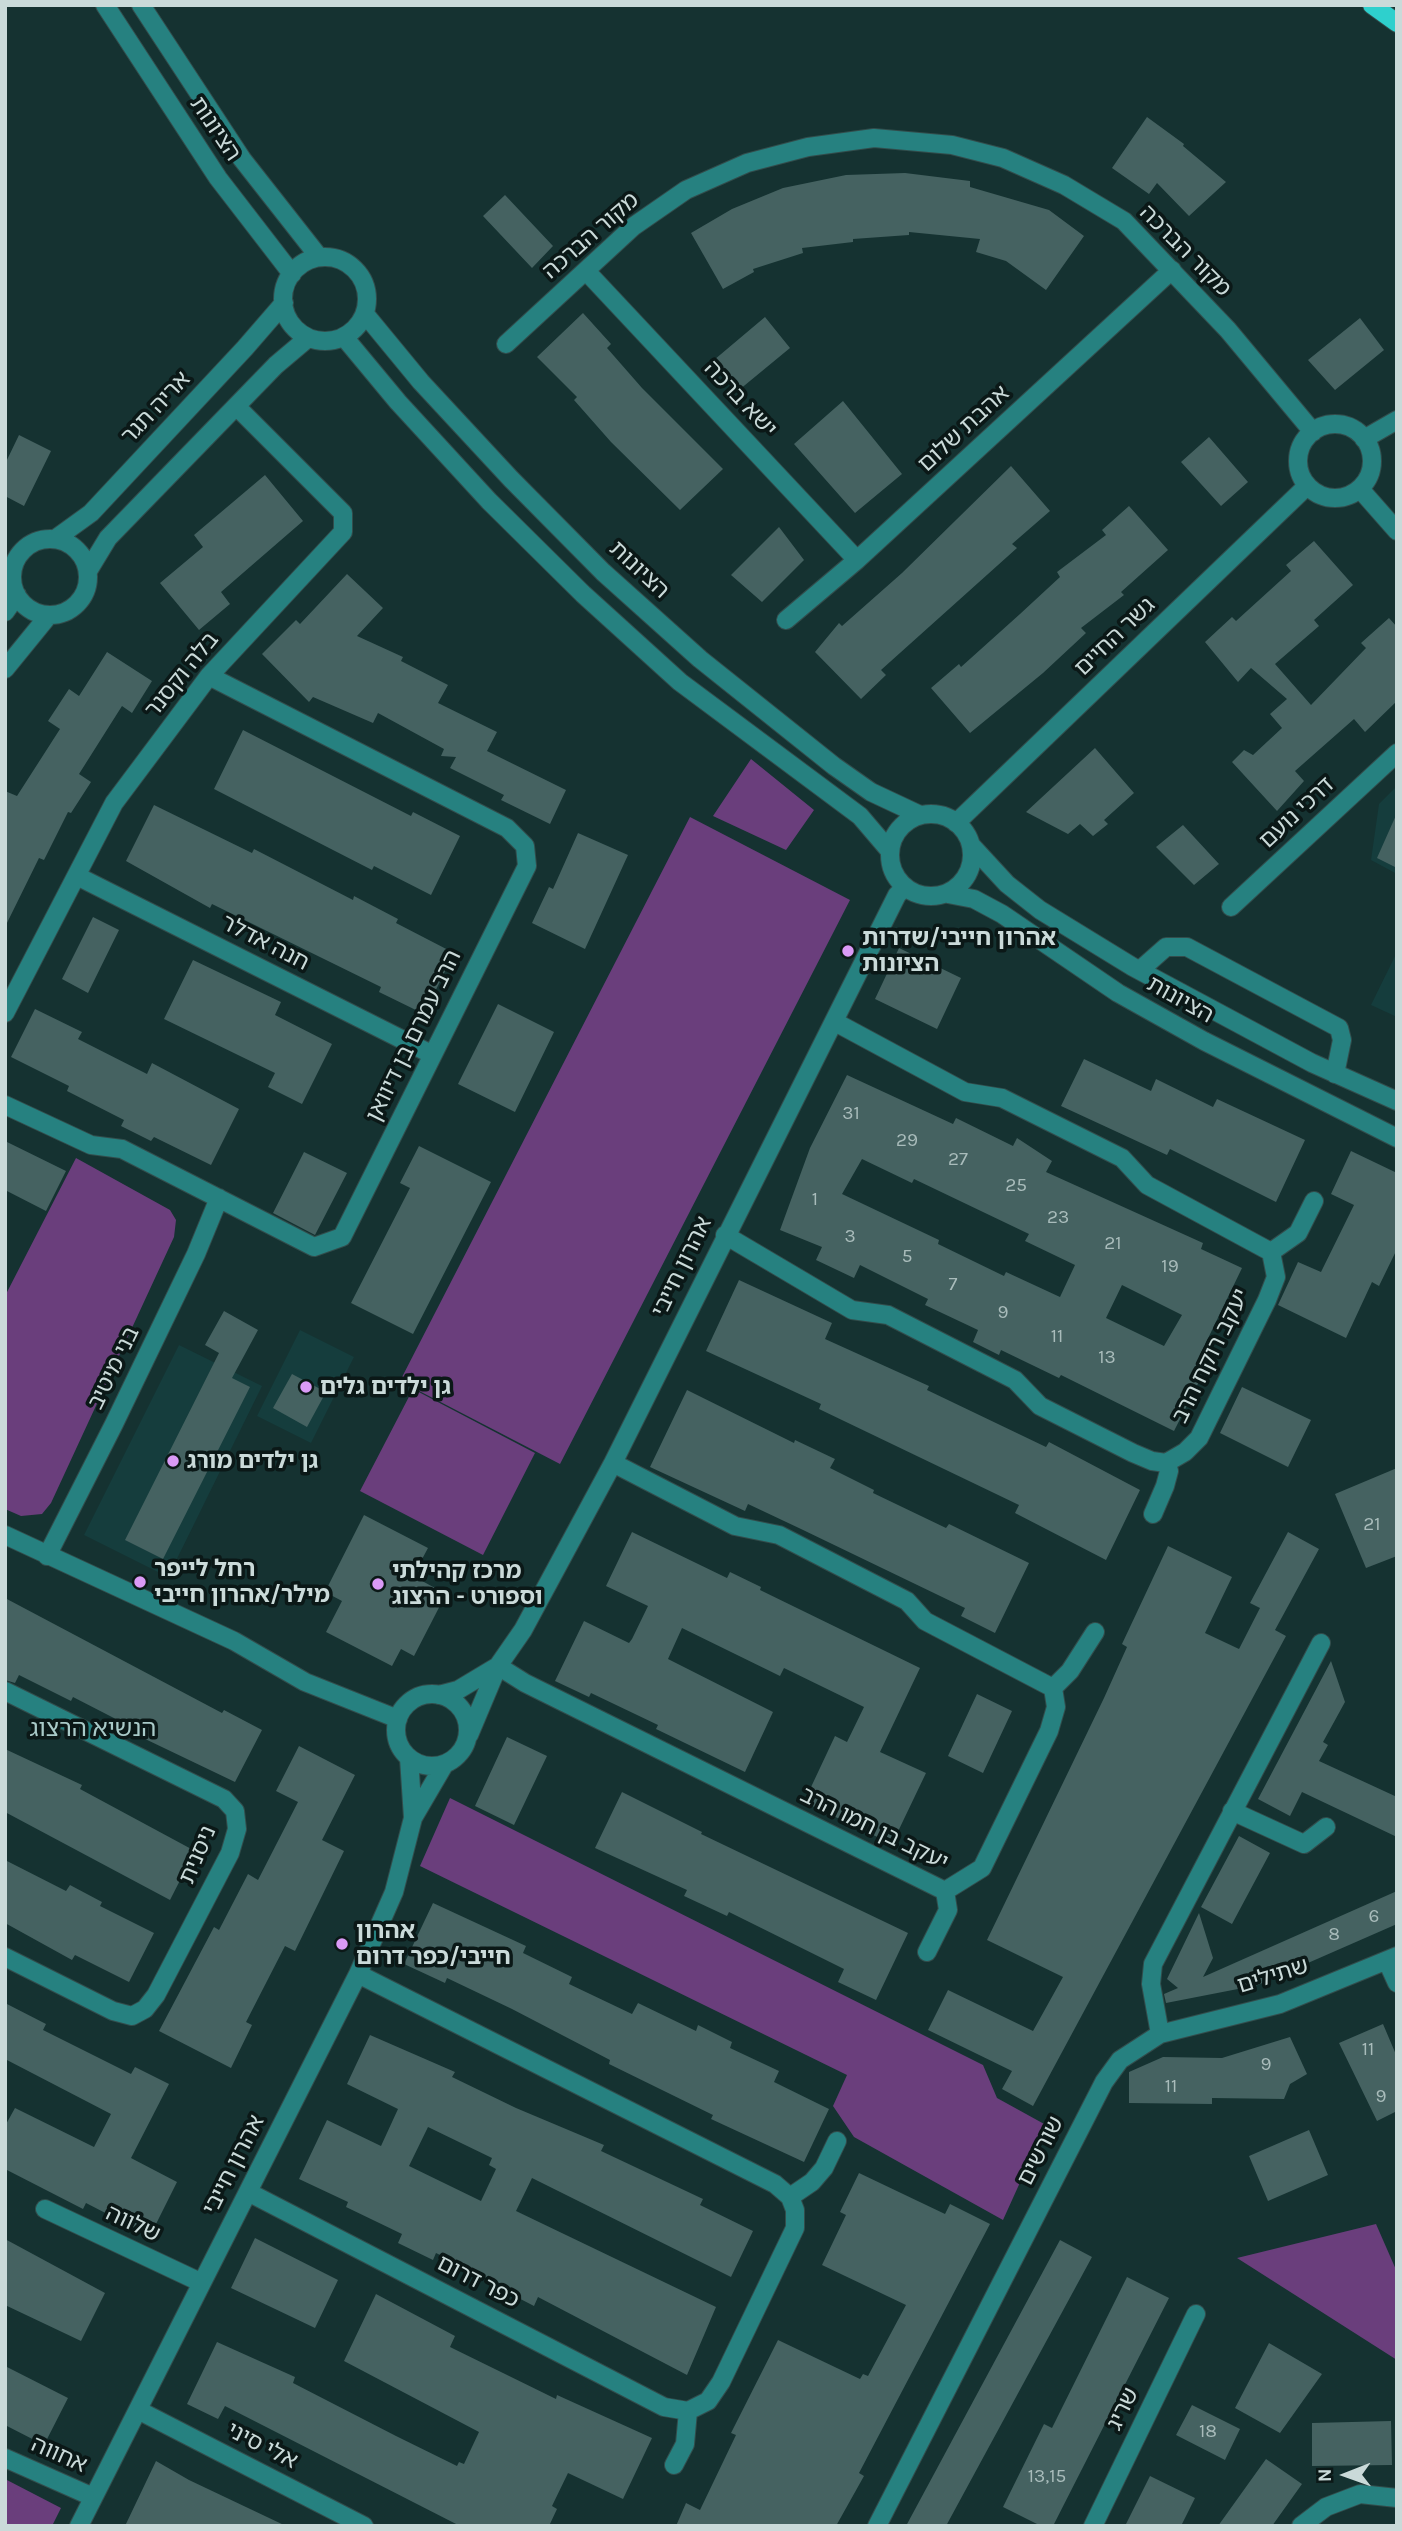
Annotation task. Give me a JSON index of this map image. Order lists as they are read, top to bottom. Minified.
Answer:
{"streets":{"street":["הציונות","מקור הברכה","ישא ברכה","אריה תגר","אהבת שלום","גשר החיים","בלה וקסנר","דרכי נועם","חנה אדלר","הרב עמרם בן דיוואן","אהרון חייבי","יעקב רוקח הרב","בני מיטיב","יעקב בן חמו הרב","ניסנית","שתילים","שורשים","שלווה","כפר דרום","שריג","אלי סיני","אחווה"]},"crossings":[["הציונות","אריה תגר"],["הציונות","גשר החיים"],["הציונות","אהרון חייבי"],["מקור הברכה","ישא ברכה"],["מקור הברכה","אהבת שלום"],["מקור הברכה","גשר החיים"],["ישא ברכה","אהבת שלום"],["גשר החיים","אהרון חייבי"],["בלה וקסנר","חנה אדלר"],["בלה וקסנר","הרב עמרם בן דיוואן"],["חנה אדלר","הרב עמרם בן דיוואן"],["הרב עמרם בן דיוואן","בני מיטיב"],["אהרון חייבי","יעקב בן חמו הרב"],["אהרון חייבי","שלווה"],["אהרון חייבי","כפר דרום"],["אהרון חייבי","אלי סיני"],["אהרון חייבי","אחווה"],["שתילים","שורשים"]],"districts":["הנשיא הרצוג"],"places":["אהרון חייבי/שדרות הציונות","גן ילדים גלים","גן ילדים מורג","רחל לייפר מילר/אהרון חייבי","מרכז קהילתי וספורט - הרצוג","אהרון חייבי/כפר דרום"],"house_numbers":["31","29","27","25","1","23","3","21","5","19","7","9","11","13","21","6","8","11","9","11","9","18","13,15"],"north":"left"}
